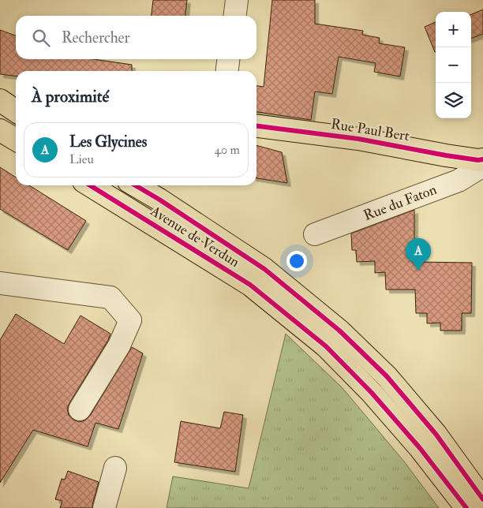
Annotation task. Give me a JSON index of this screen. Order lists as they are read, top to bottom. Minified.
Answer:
{"streets":{"main road":["Rue Paul Bert","Avenue de Verdun"],"street":["Rue du Faton"]},"page":{"map_buttons":["+","−"],"search":"Rechercher","heading":"À proximité","list":[{"mark":"A","name":"Les Glycines","note":"Lieu","value":"40 m"}],"pins":"A"}}
